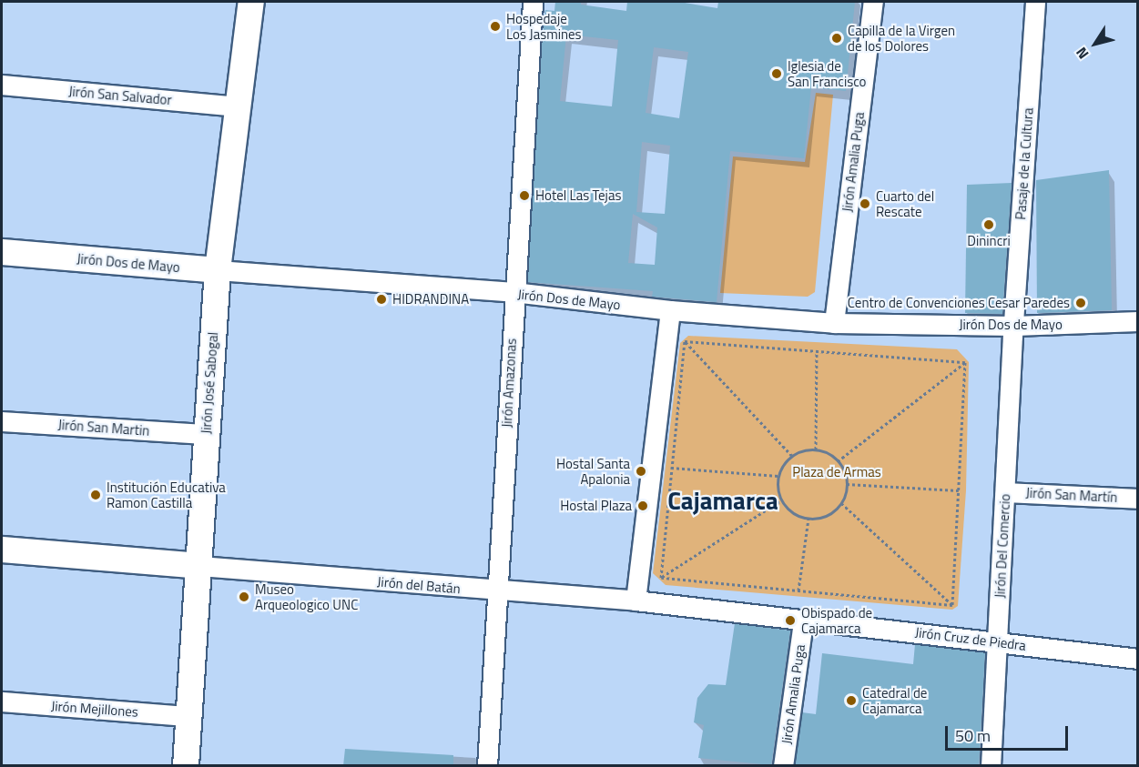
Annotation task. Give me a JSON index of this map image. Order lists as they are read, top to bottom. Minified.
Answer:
{"streets":{"street":["Jirón San Salvador","Jirón Amalia Puga","Pasaje de la Cultura","Jirón Dos de Mayo","Jirón José Sabogal","Jirón Amazonas","Jirón San Martin","Jirón San Martín","Jirón Del Comercio","Jirón del Batán","Jirón Cruz de Piedra","Jirón Mejillones"]},"crossings":[["Jirón San Salvador","Jirón José Sabogal"],["Jirón Amalia Puga","Jirón Dos de Mayo"],["Jirón Amalia Puga","Jirón del Batán"],["Jirón Amalia Puga","Jirón Cruz de Piedra"],["Pasaje de la Cultura","Jirón Dos de Mayo"],["Pasaje de la Cultura","Jirón Del Comercio"],["Jirón Dos de Mayo","Jirón José Sabogal"],["Jirón Dos de Mayo","Jirón Amazonas"],["Jirón Dos de Mayo","Jirón Del Comercio"],["Jirón José Sabogal","Jirón San Martin"],["Jirón José Sabogal","Jirón del Batán"],["Jirón José Sabogal","Jirón Mejillones"],["Jirón Amazonas","Jirón del Batán"],["Jirón San Martín","Jirón Del Comercio"],["Jirón Del Comercio","Jirón Cruz de Piedra"],["Jirón del Batán","Jirón Cruz de Piedra"]],"districts":["Cajamarca"],"parks":["Plaza de Armas"],"places":["Hospedaje Los Jasmines","Capilla de la Virgen de los Dolores","Iglesia de San Francisco","Hotel Las Tejas","Cuarto del Rescate","Dinincri","HIDRANDINA","Centro de Convenciones Cesar Paredes","Hostal Santa Apalonia","Institución Educativa Ramon Castilla","Hostal Plaza","Museo Arqueologico UNC","Obispado de Cajamarca","Catedral de Cajamarca"],"scale_bar":"50 m","north":"bottom left"}
